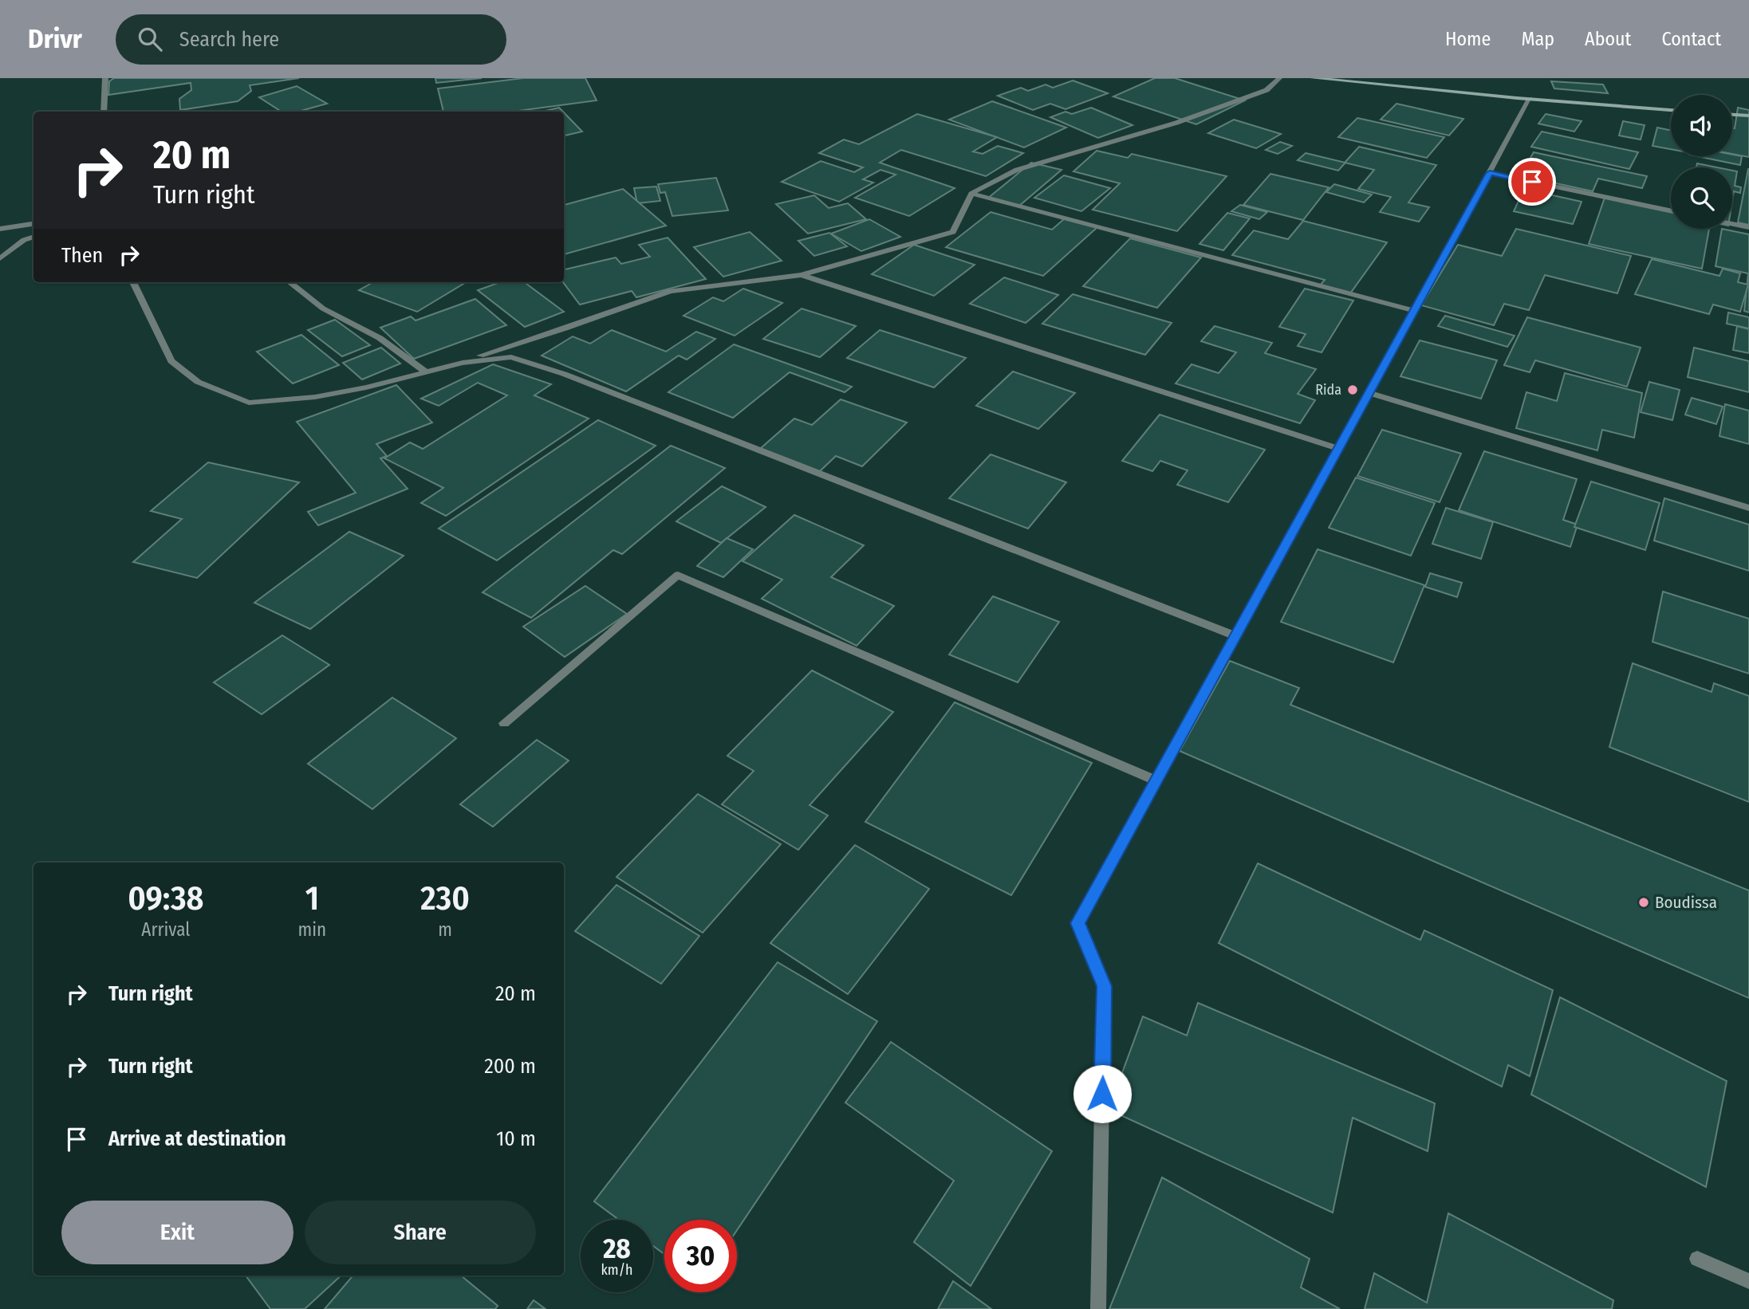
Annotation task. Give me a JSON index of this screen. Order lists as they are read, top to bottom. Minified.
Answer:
{"places":["Rida","Boudissa"],"page":{"header":"Drivr","search":"Search here","nav":["Home","Map","About","Contact"],"turn":["20 m","Turn right"],"then":"Then","eta":["09:38","Arrival","1","min","230","m"],"list":[{"name":"Turn right","value":"20 m"},{"name":"Turn right","value":"200 m"},{"name":"Arrive at destination","value":"10 m"}],"buttons":["Exit","Share"],"speed":"28 km/h","limit":"30"}}
